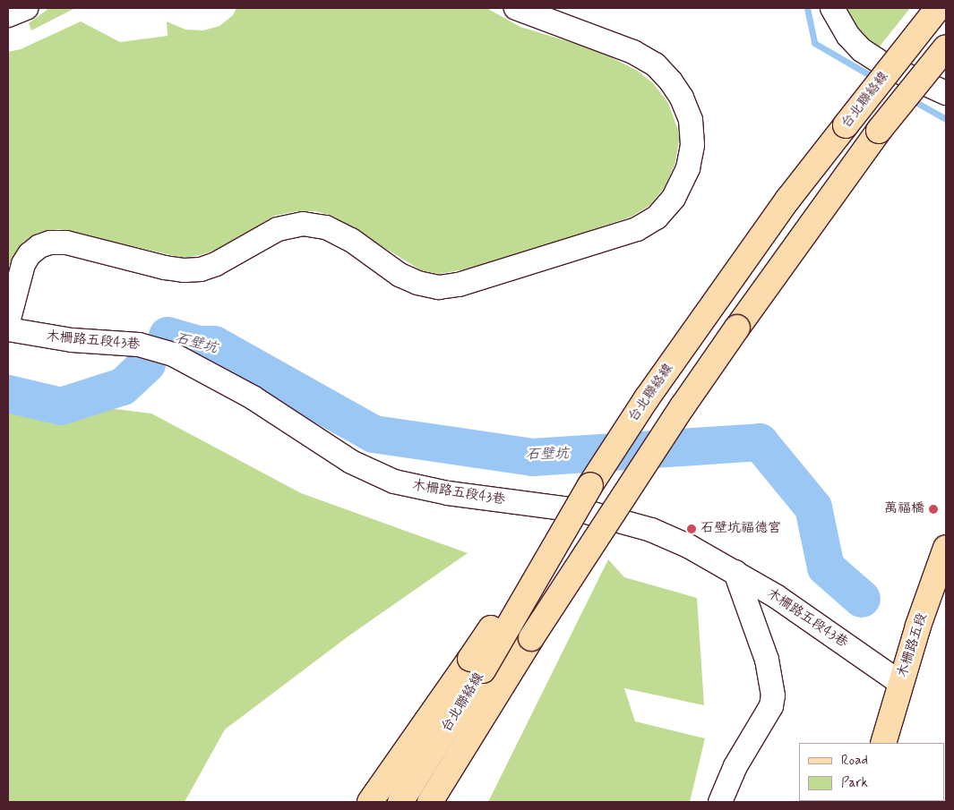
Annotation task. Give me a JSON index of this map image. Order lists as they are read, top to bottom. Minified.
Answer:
{"streets":{"main road":["台北聯絡線","木柵路五段"],"street":["木柵路五段43巷"]},"crossings":[["木柵路五段43巷","木柵路五段"]],"water":["石壁坑"],"places":["萬福橋","石壁坑福德宮"],"legend":["Road","Park"]}
